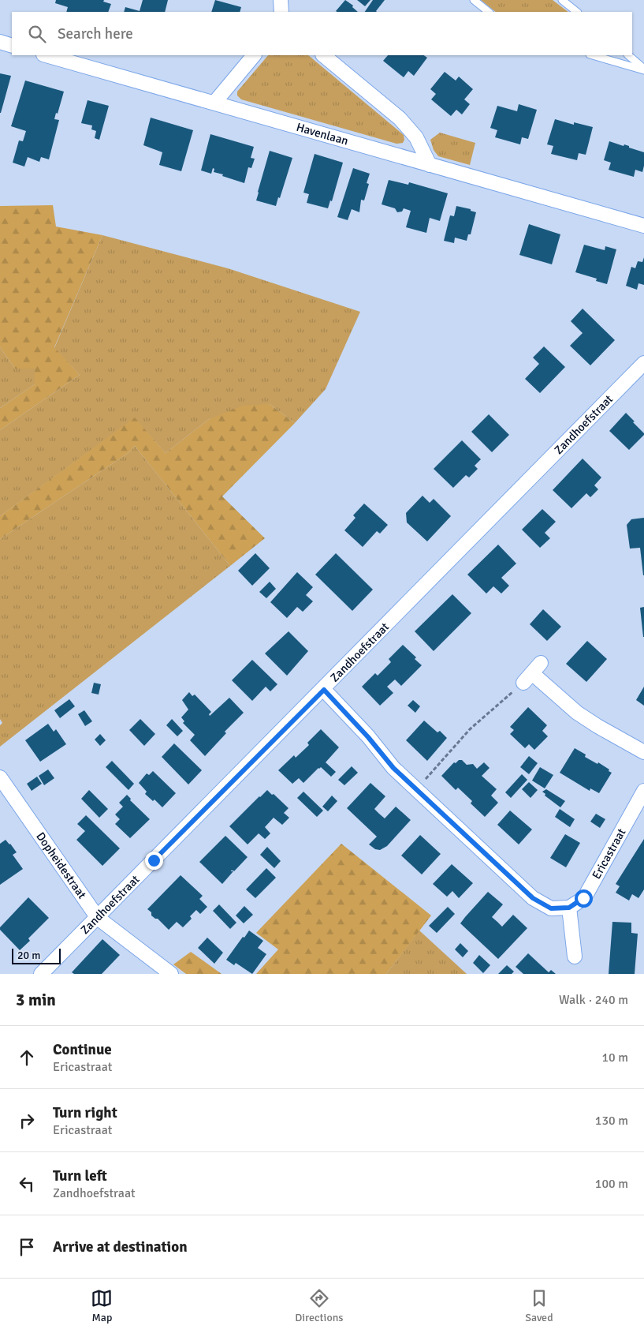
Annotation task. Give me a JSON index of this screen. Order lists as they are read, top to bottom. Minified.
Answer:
{"streets":{"street":["Havenlaan","Zandhoefstraat","Ericastraat","Dopheidestraat"]},"crossings":[["Zandhoefstraat","Dopheidestraat"]],"scale_bar":"20 m","page":{"search":"Search here","scale":"20 m","heading":["3 min","Walk · 240 m"],"list":[["Continue","Ericastraat","10 m"],["Turn right","Ericastraat","130 m"],["Turn left","Zandhoefstraat","100 m"],"Arrive at destination"],"nav":["Map","Directions","Saved"]}}
